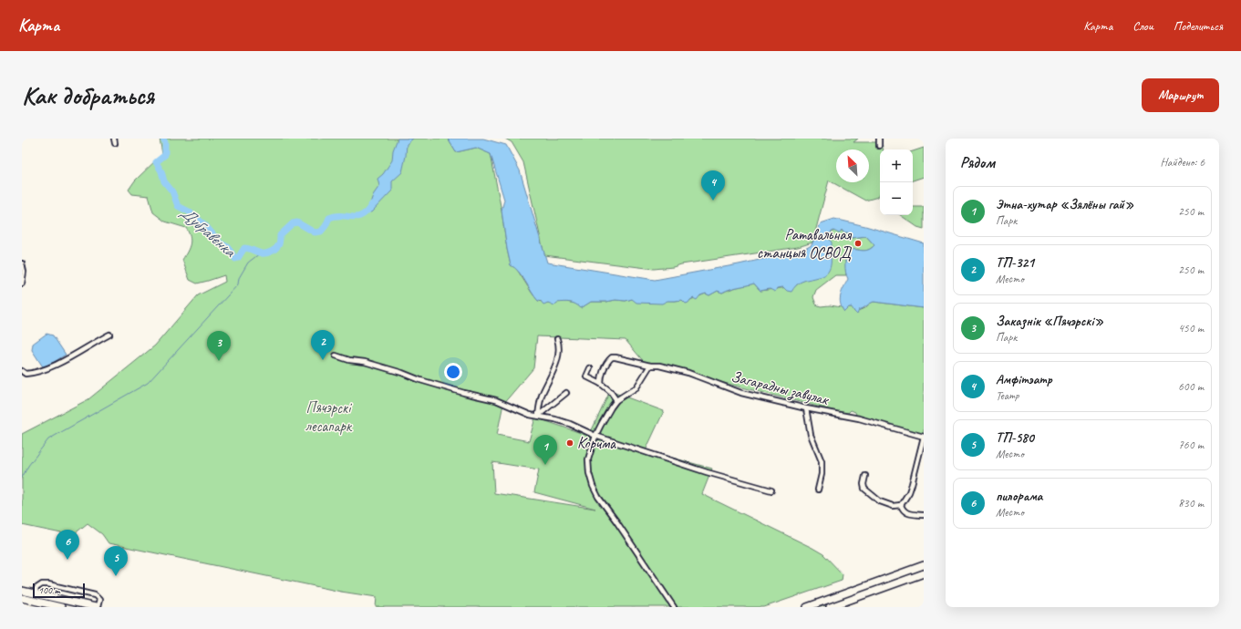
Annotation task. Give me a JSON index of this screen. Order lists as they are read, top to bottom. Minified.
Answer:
{"streets":{"street":["Загарадны завулак"]},"water":["Дубравенка"],"parks":["Пячэрскі лесапарк"],"places":["Ратавальная станцыя ОСВОД","Корчма"],"scale_bar":"100 m","north":"top left","page":{"header":"Карта","nav":["Карта","Слои","Поделиться"],"buttons":"Маршрут","title":"Как добраться","heading":["Рядом","Найдено: 6"],"map_buttons":["+","−"],"pins":["4","2","3","1","6","5"],"list":[{"mark":"1","name":"Этна-хутар «Зялёны гай»","note":"Парк","value":"250 m"},{"mark":"2","name":"ТП-321","note":"Место","value":"250 m"},{"mark":"3","name":"Заказнік «Пячэрскі»","note":"Парк","value":"450 m"},{"mark":"4","name":"Амфітэатр","note":"Театр","value":"600 m"},{"mark":"5","name":"ТП-580","note":"Место","value":"760 m"},{"mark":"6","name":"пилорама","note":"Место","value":"830 m"}],"scale":"100 m"}}
